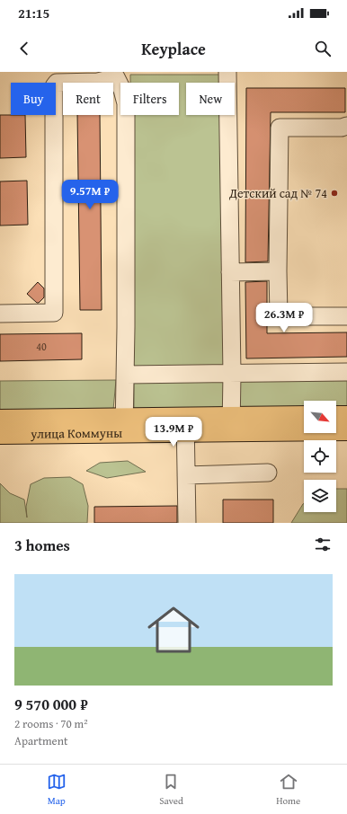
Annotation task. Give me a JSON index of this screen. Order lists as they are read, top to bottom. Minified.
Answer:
{"streets":{"main road":["улица Коммуны"]},"places":["Детский сад № 74"],"house_numbers":["40"],"north":"bottom right","page":{"status":"21:15","header":"Keyplace","chip":["Buy","Rent","Filters","New"],"price":["9.57M ₽","26.3M ₽","13.9M ₽"],"heading":"3 homes","list":[{"name":"9 570 000 ₽","note":"2 rooms · 70 m² · Apartment"}],"tabs":["Map","Saved","Home"]}}
